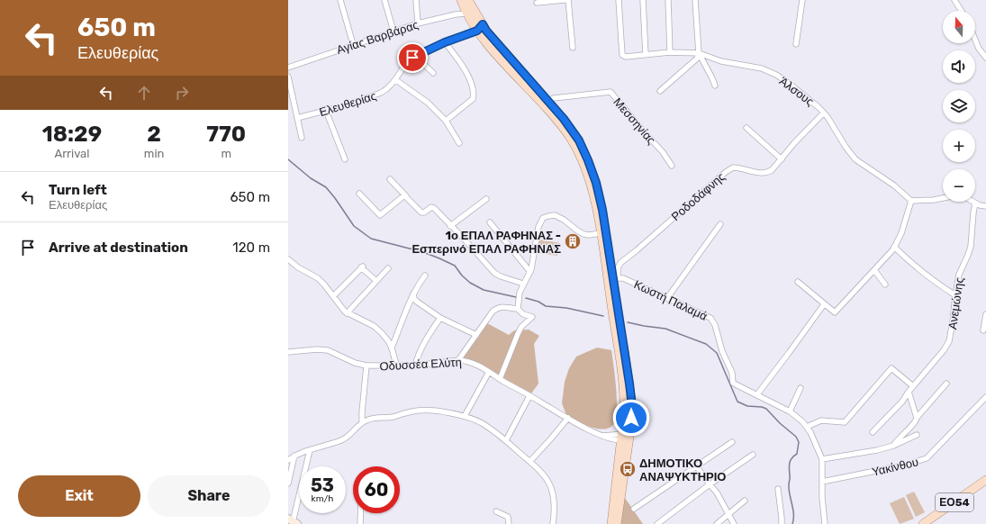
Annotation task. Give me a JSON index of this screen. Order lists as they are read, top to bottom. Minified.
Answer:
{"streets":{"main road":["ΕΟ54"],"street":["Αγίας Βαρβάρας","Άλσους","Ελευθερίας","Μεσσηνίας","Ροδοδάφνης","Κωστή Παλαμά","Ανεμώνης","Οδυσσέα Ελύτη","Υακίνθου"]},"crossings":[["Άλσους","Ροδοδάφνης"],["Ροδοδάφνης","Κωστή Παλαμά"],["Κωστή Παλαμά","Υακίνθου"]],"places":{"building":["1ο ΕΠΑΛ ΡΑΦΗΝΑΣ - Εσπερινό ΕΠΑΛ ΡΑΦΗΝΑΣ"],"bus stop":["ΔΗΜΟΤΙΚΟ ΑΝΑΨΥΚΤΗΡΙΟ"]},"north":"top","page":{"turn":["650 m","Ελευθερίας"],"map_buttons":["+","−"],"eta":["18:29","Arrival","2","min","770","m"],"list":[{"name":"Turn left","note":"Ελευθερίας","value":"650 m"},{"name":"Arrive at destination","value":"120 m"}],"speed":"53 km/h","limit":"60","buttons":["Exit","Share"]}}
